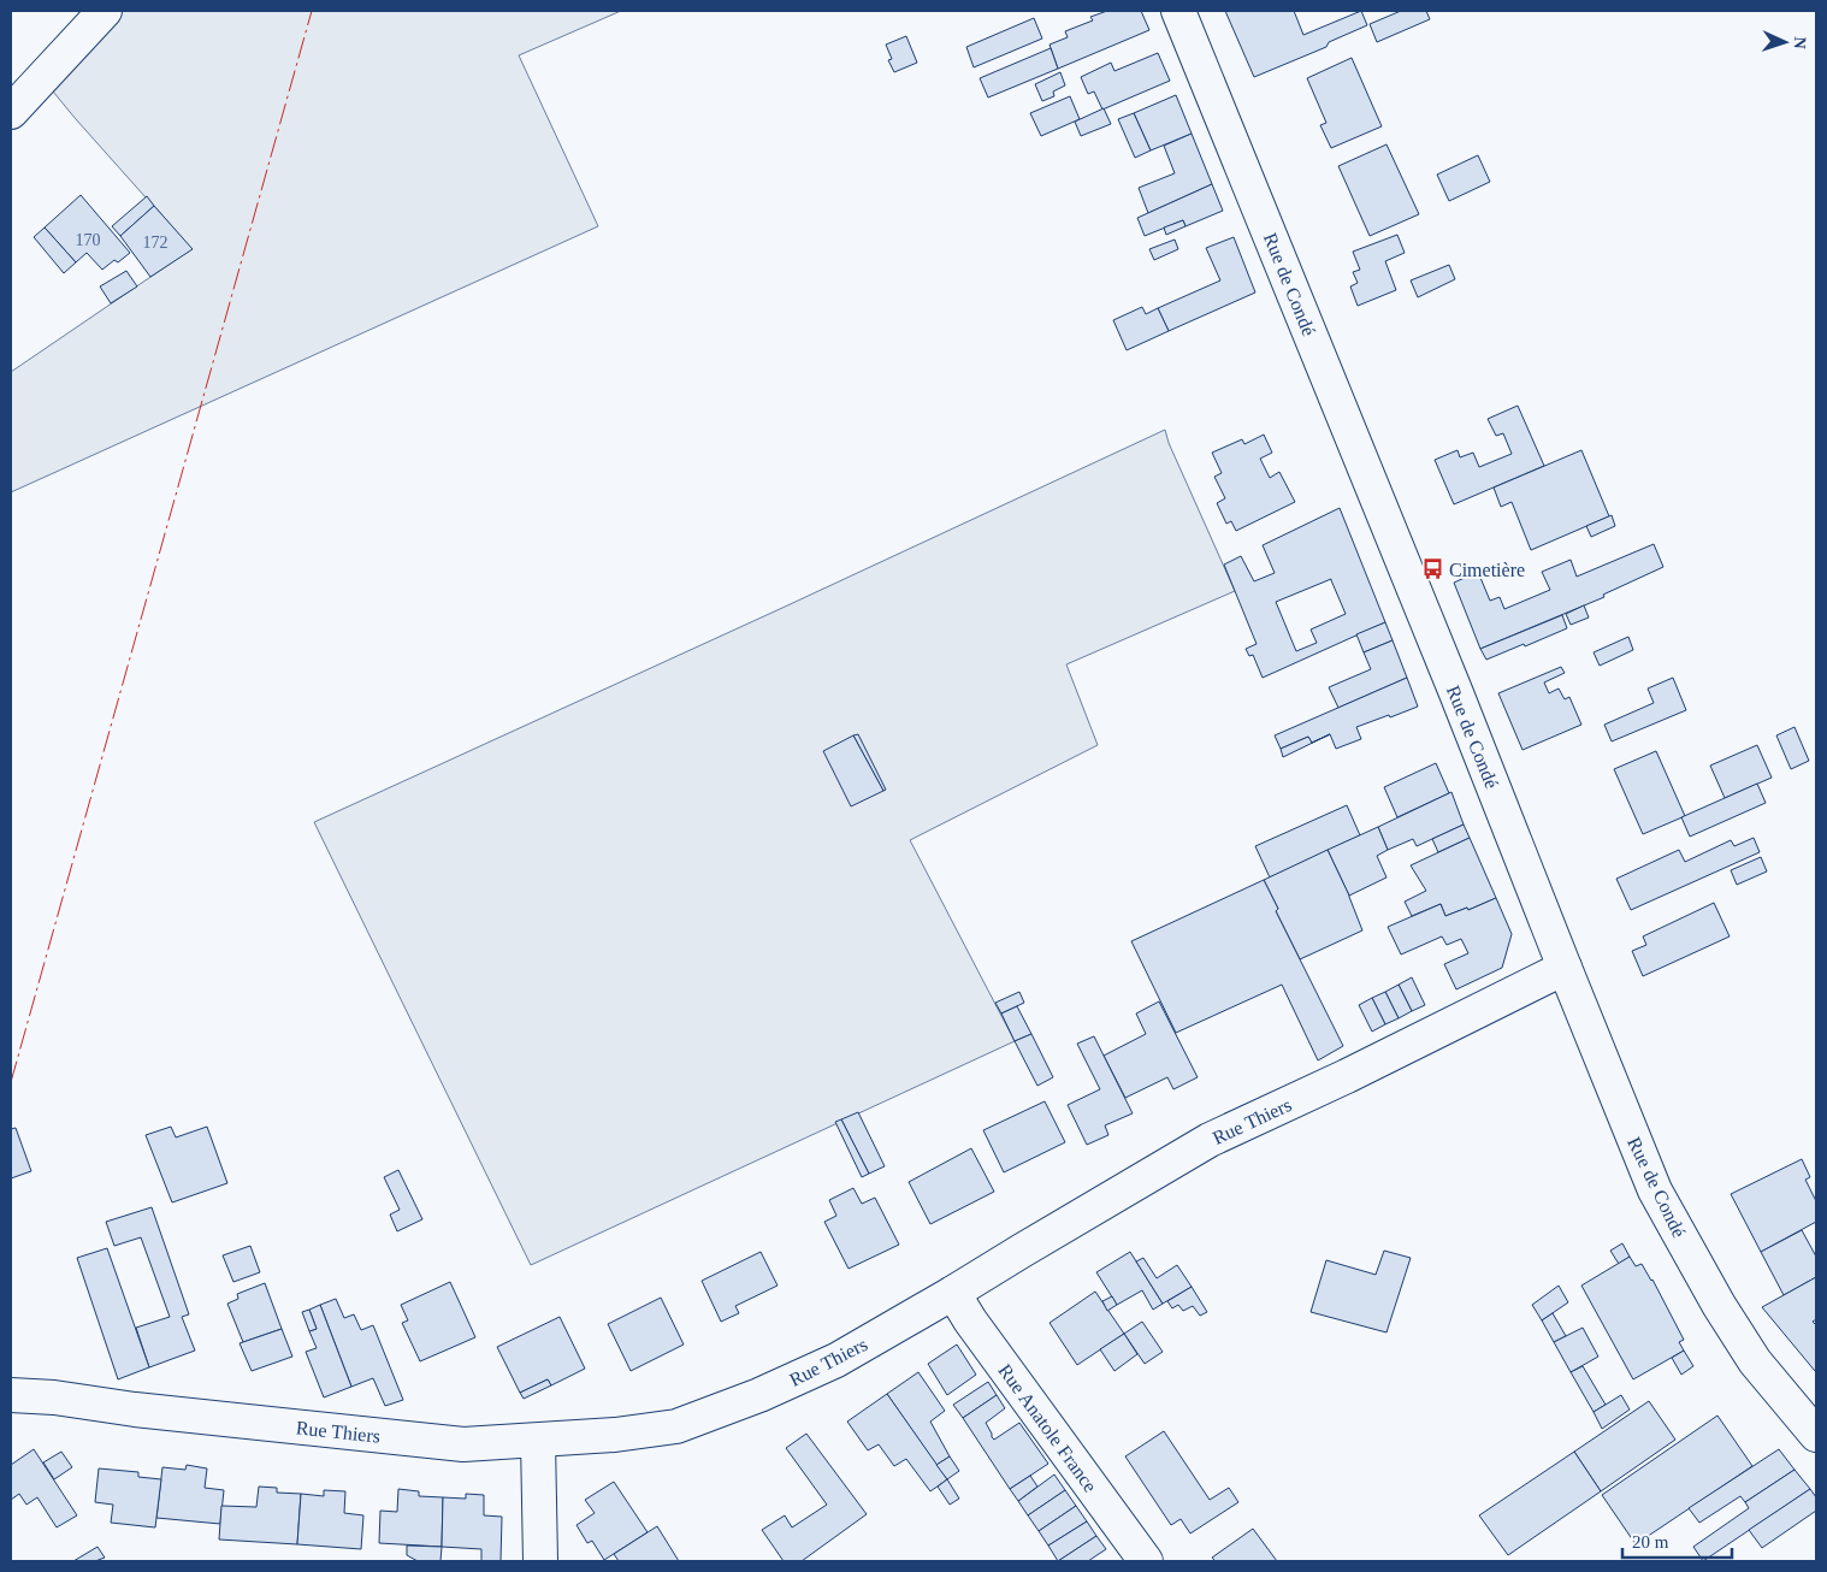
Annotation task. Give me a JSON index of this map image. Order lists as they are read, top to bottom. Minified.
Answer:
{"streets":{"street":["Rue de Condé","Rue Thiers","Rue Anatole France"]},"crossings":[["Rue de Condé","Rue Thiers"],["Rue Thiers","Rue Anatole France"]],"places":{"bus stop":["Cimetière"]},"house_numbers":["170","172"],"scale_bar":"20 m","north":"right"}
